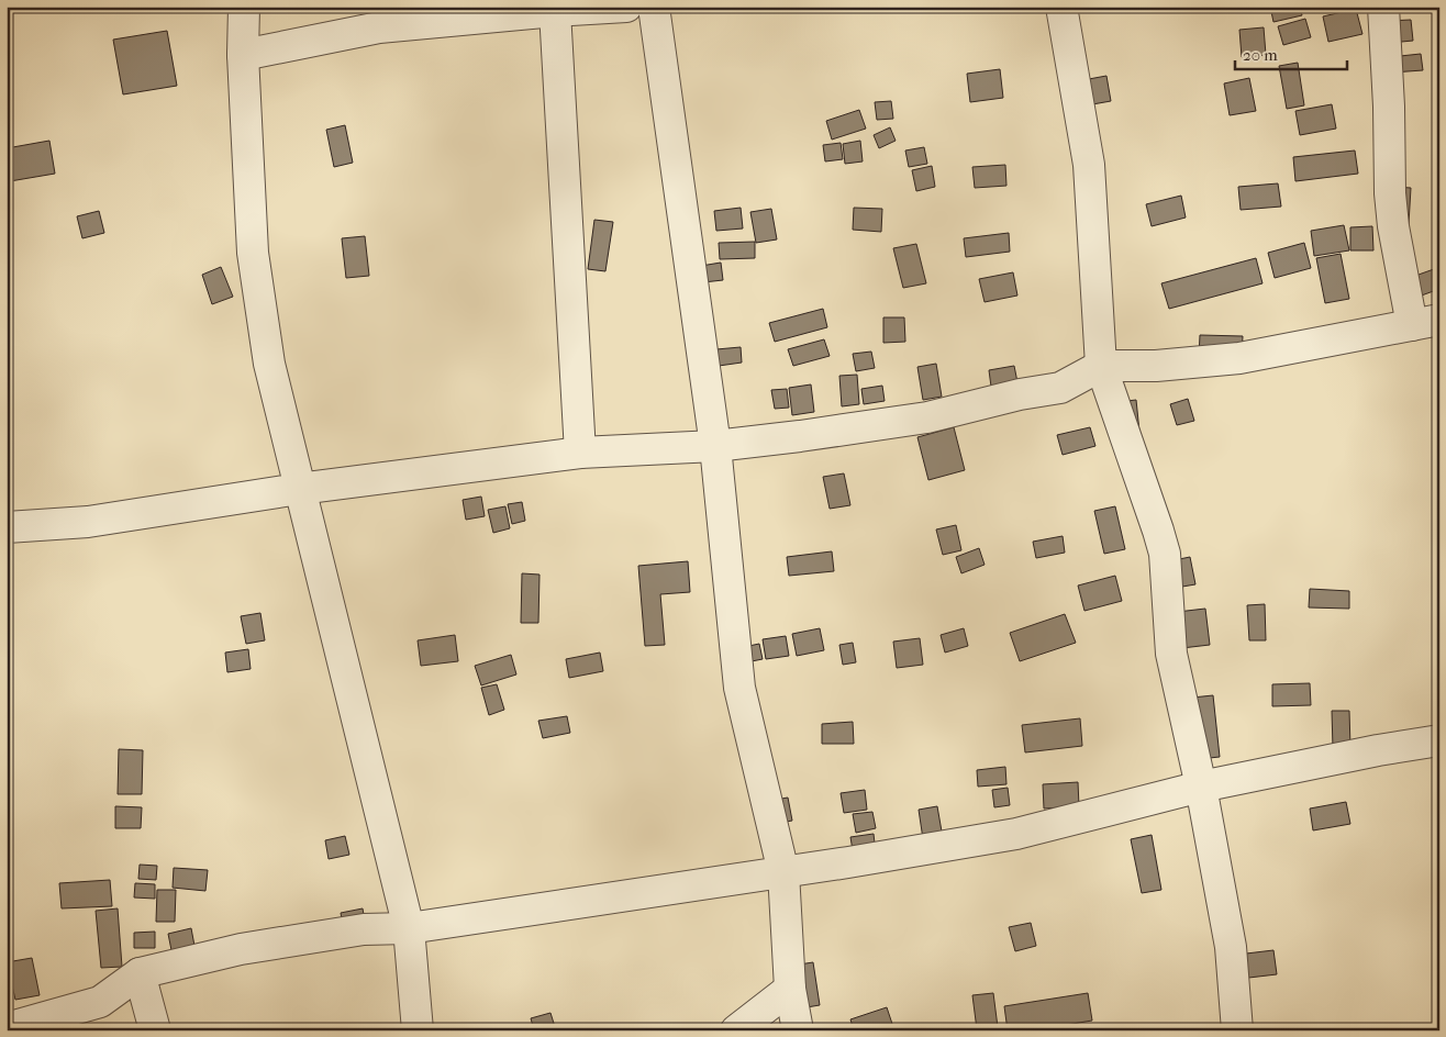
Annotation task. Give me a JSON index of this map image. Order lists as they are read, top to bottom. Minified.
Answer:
{"scale_bar":"20 m"}
